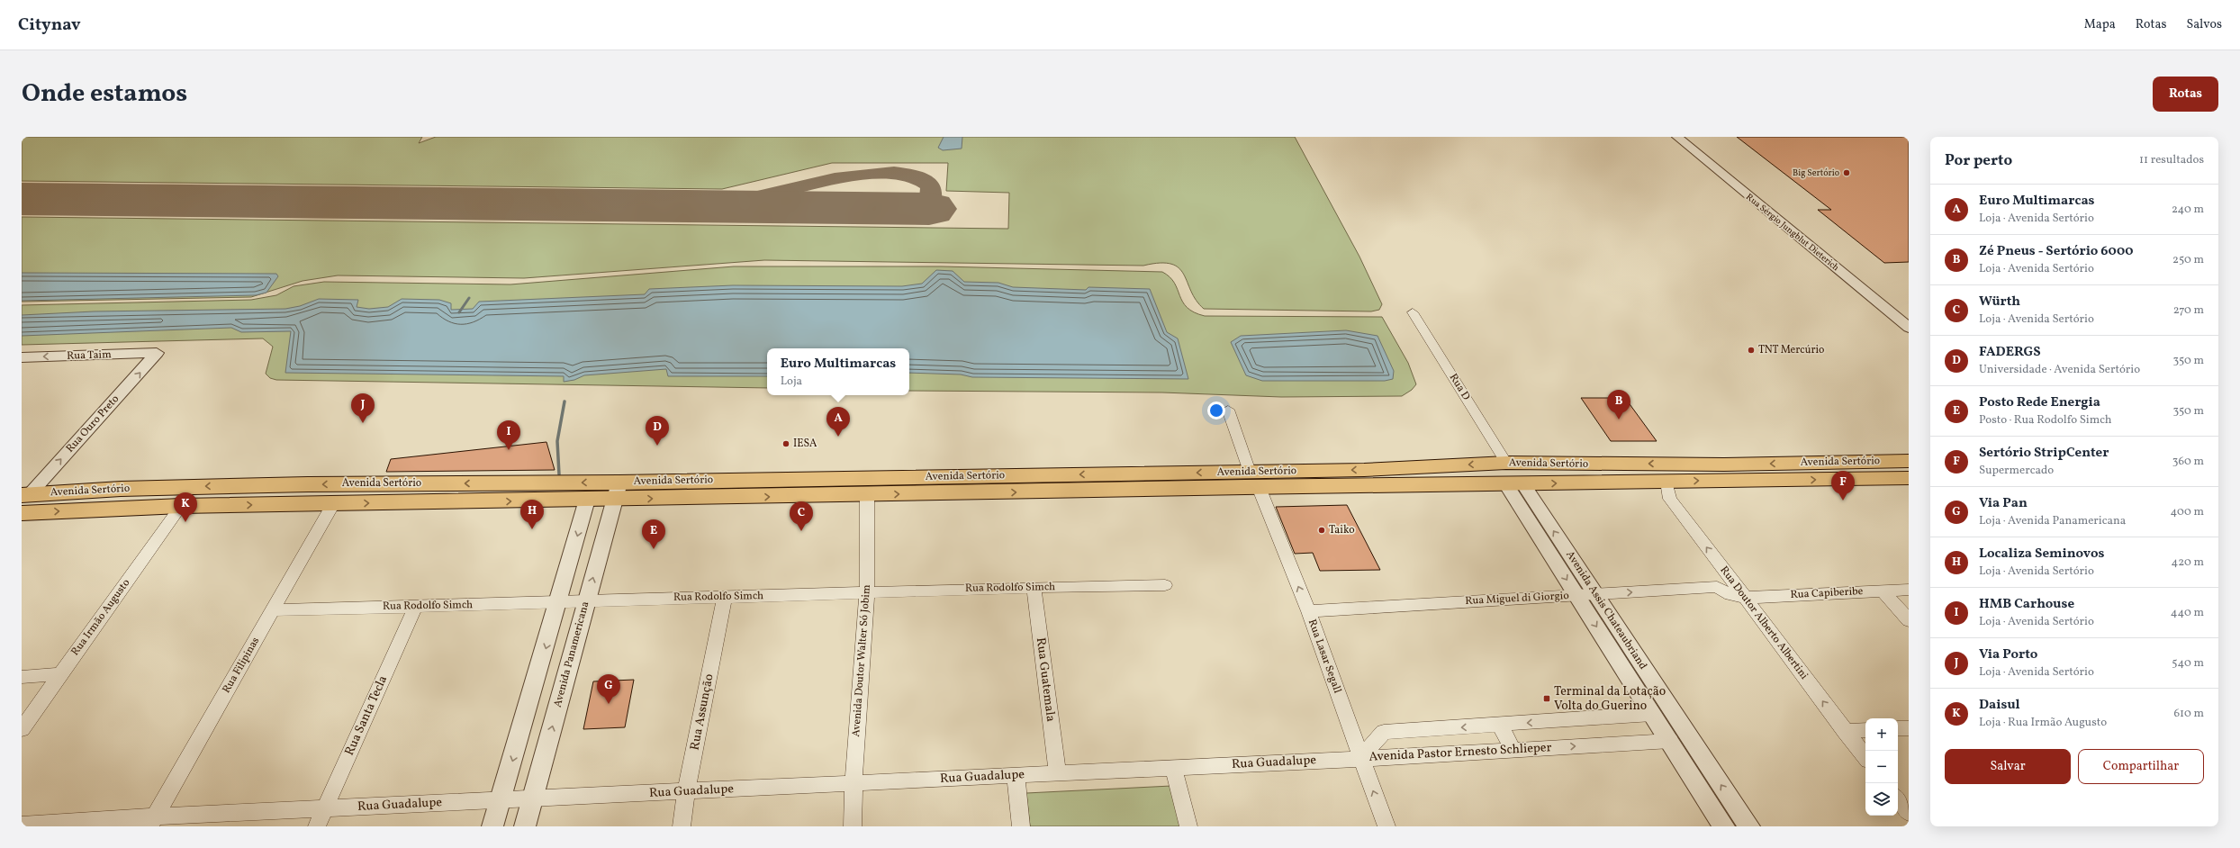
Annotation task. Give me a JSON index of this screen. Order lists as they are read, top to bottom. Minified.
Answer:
{"streets":{"main road":["Avenida Sertório"],"street":["Rua Sérgio Jungblut Dieterich","Rua Taim","Rua D","Rua Ouro Preto","Rua Rodolfo Simch","Rua Capiberibe","Rua Miguel di Giorgio","Avenida Assis Chateaubriand","Rua Irmão Augusto","Rua Doutor Alberto Albertini","Avenida Panamericana","Rua Lasar Segall","Avenida Doutor Walter Só Jobim","Rua Filipinas","Rua Guatemala","Rua Assunção","Rua Santa Tecla","Avenida Pastor Ernesto Schlieper","Rua Guadalupe"]},"crossings":[["Rua Taim","Rua Ouro Preto"],["Rua D","Avenida Sertório"],["Rua Ouro Preto","Avenida Sertório"],["Avenida Sertório","Avenida Assis Chateaubriand"],["Avenida Sertório","Rua Irmão Augusto"],["Avenida Sertório","Rua Doutor Alberto Albertini"],["Avenida Sertório","Avenida Panamericana"],["Avenida Sertório","Rua Lasar Segall"],["Avenida Sertório","Avenida Doutor Walter Só Jobim"],["Avenida Sertório","Rua Filipinas"],["Rua Rodolfo Simch","Avenida Panamericana"],["Rua Rodolfo Simch","Avenida Doutor Walter Só Jobim"],["Rua Rodolfo Simch","Rua Filipinas"],["Rua Rodolfo Simch","Rua Guatemala"],["Rua Rodolfo Simch","Rua Assunção"],["Rua Rodolfo Simch","Rua Santa Tecla"],["Rua Capiberibe","Rua Miguel di Giorgio"],["Rua Capiberibe","Rua Doutor Alberto Albertini"],["Rua Miguel di Giorgio","Avenida Assis Chateaubriand"],["Rua Miguel di Giorgio","Rua Doutor Alberto Albertini"],["Rua Miguel di Giorgio","Rua Lasar Segall"],["Avenida Assis Chateaubriand","Avenida Pastor Ernesto Schlieper"],["Avenida Panamericana","Rua Guadalupe"],["Rua Lasar Segall","Avenida Pastor Ernesto Schlieper"],["Rua Lasar Segall","Rua Guadalupe"],["Avenida Doutor Walter Só Jobim","Rua Guadalupe"],["Rua Filipinas","Rua Guadalupe"],["Rua Guatemala","Rua Guadalupe"],["Rua Assunção","Rua Guadalupe"],["Rua Santa Tecla","Rua Guadalupe"],["Avenida Pastor Ernesto Schlieper","Rua Guadalupe"]],"one_way":["Rua Taim","Rua Ouro Preto","Rua Miguel di Giorgio","Rua Doutor Alberto Albertini","Rua Lasar Segall"],"places":{"other":["Big Sertório","TNT Mercúrio","IESA","Taiko"],"transit":["Terminal da Lotação Volta do Guerino"]},"page":{"header":"Citynav","nav":["Mapa","Rotas","Salvos"],"title":"Onde estamos","buttons":["Rotas",["Salvar","Compartilhar"]],"heading":["Por perto","11 resultados"],"list":[{"mark":"A","name":"Euro Multimarcas","note":"Loja · Avenida Sertório","value":"240 m"},{"mark":"B","name":"Zé Pneus - Sertório 6000","note":"Loja · Avenida Sertório","value":"250 m"},{"mark":"C","name":"Würth","note":"Loja · Avenida Sertório","value":"270 m"},{"mark":"D","name":"FADERGS","note":"Universidade · Avenida Sertório","value":"350 m"},{"mark":"E","name":"Posto Rede Energia","note":"Posto · Rua Rodolfo Simch","value":"350 m"},{"mark":"F","name":"Sertório StripCenter","note":"Supermercado","value":"360 m"},{"mark":"G","name":"Via Pan","note":"Loja · Avenida Panamericana","value":"400 m"},{"mark":"H","name":"Localiza Seminovos","note":"Loja · Avenida Sertório","value":"420 m"},{"mark":"I","name":"HMB Carhouse","note":"Loja · Avenida Sertório","value":"440 m"},{"mark":"J","name":"Via Porto","note":"Loja · Avenida Sertório","value":"540 m"},{"mark":"K","name":"Daisul","note":"Loja · Rua Irmão Augusto","value":"610 m"}],"popup":["Euro Multimarcas","Loja"],"pins":["B","J","A","D","I","F","K","H","C","E","G"],"map_buttons":["+","−"]}}
